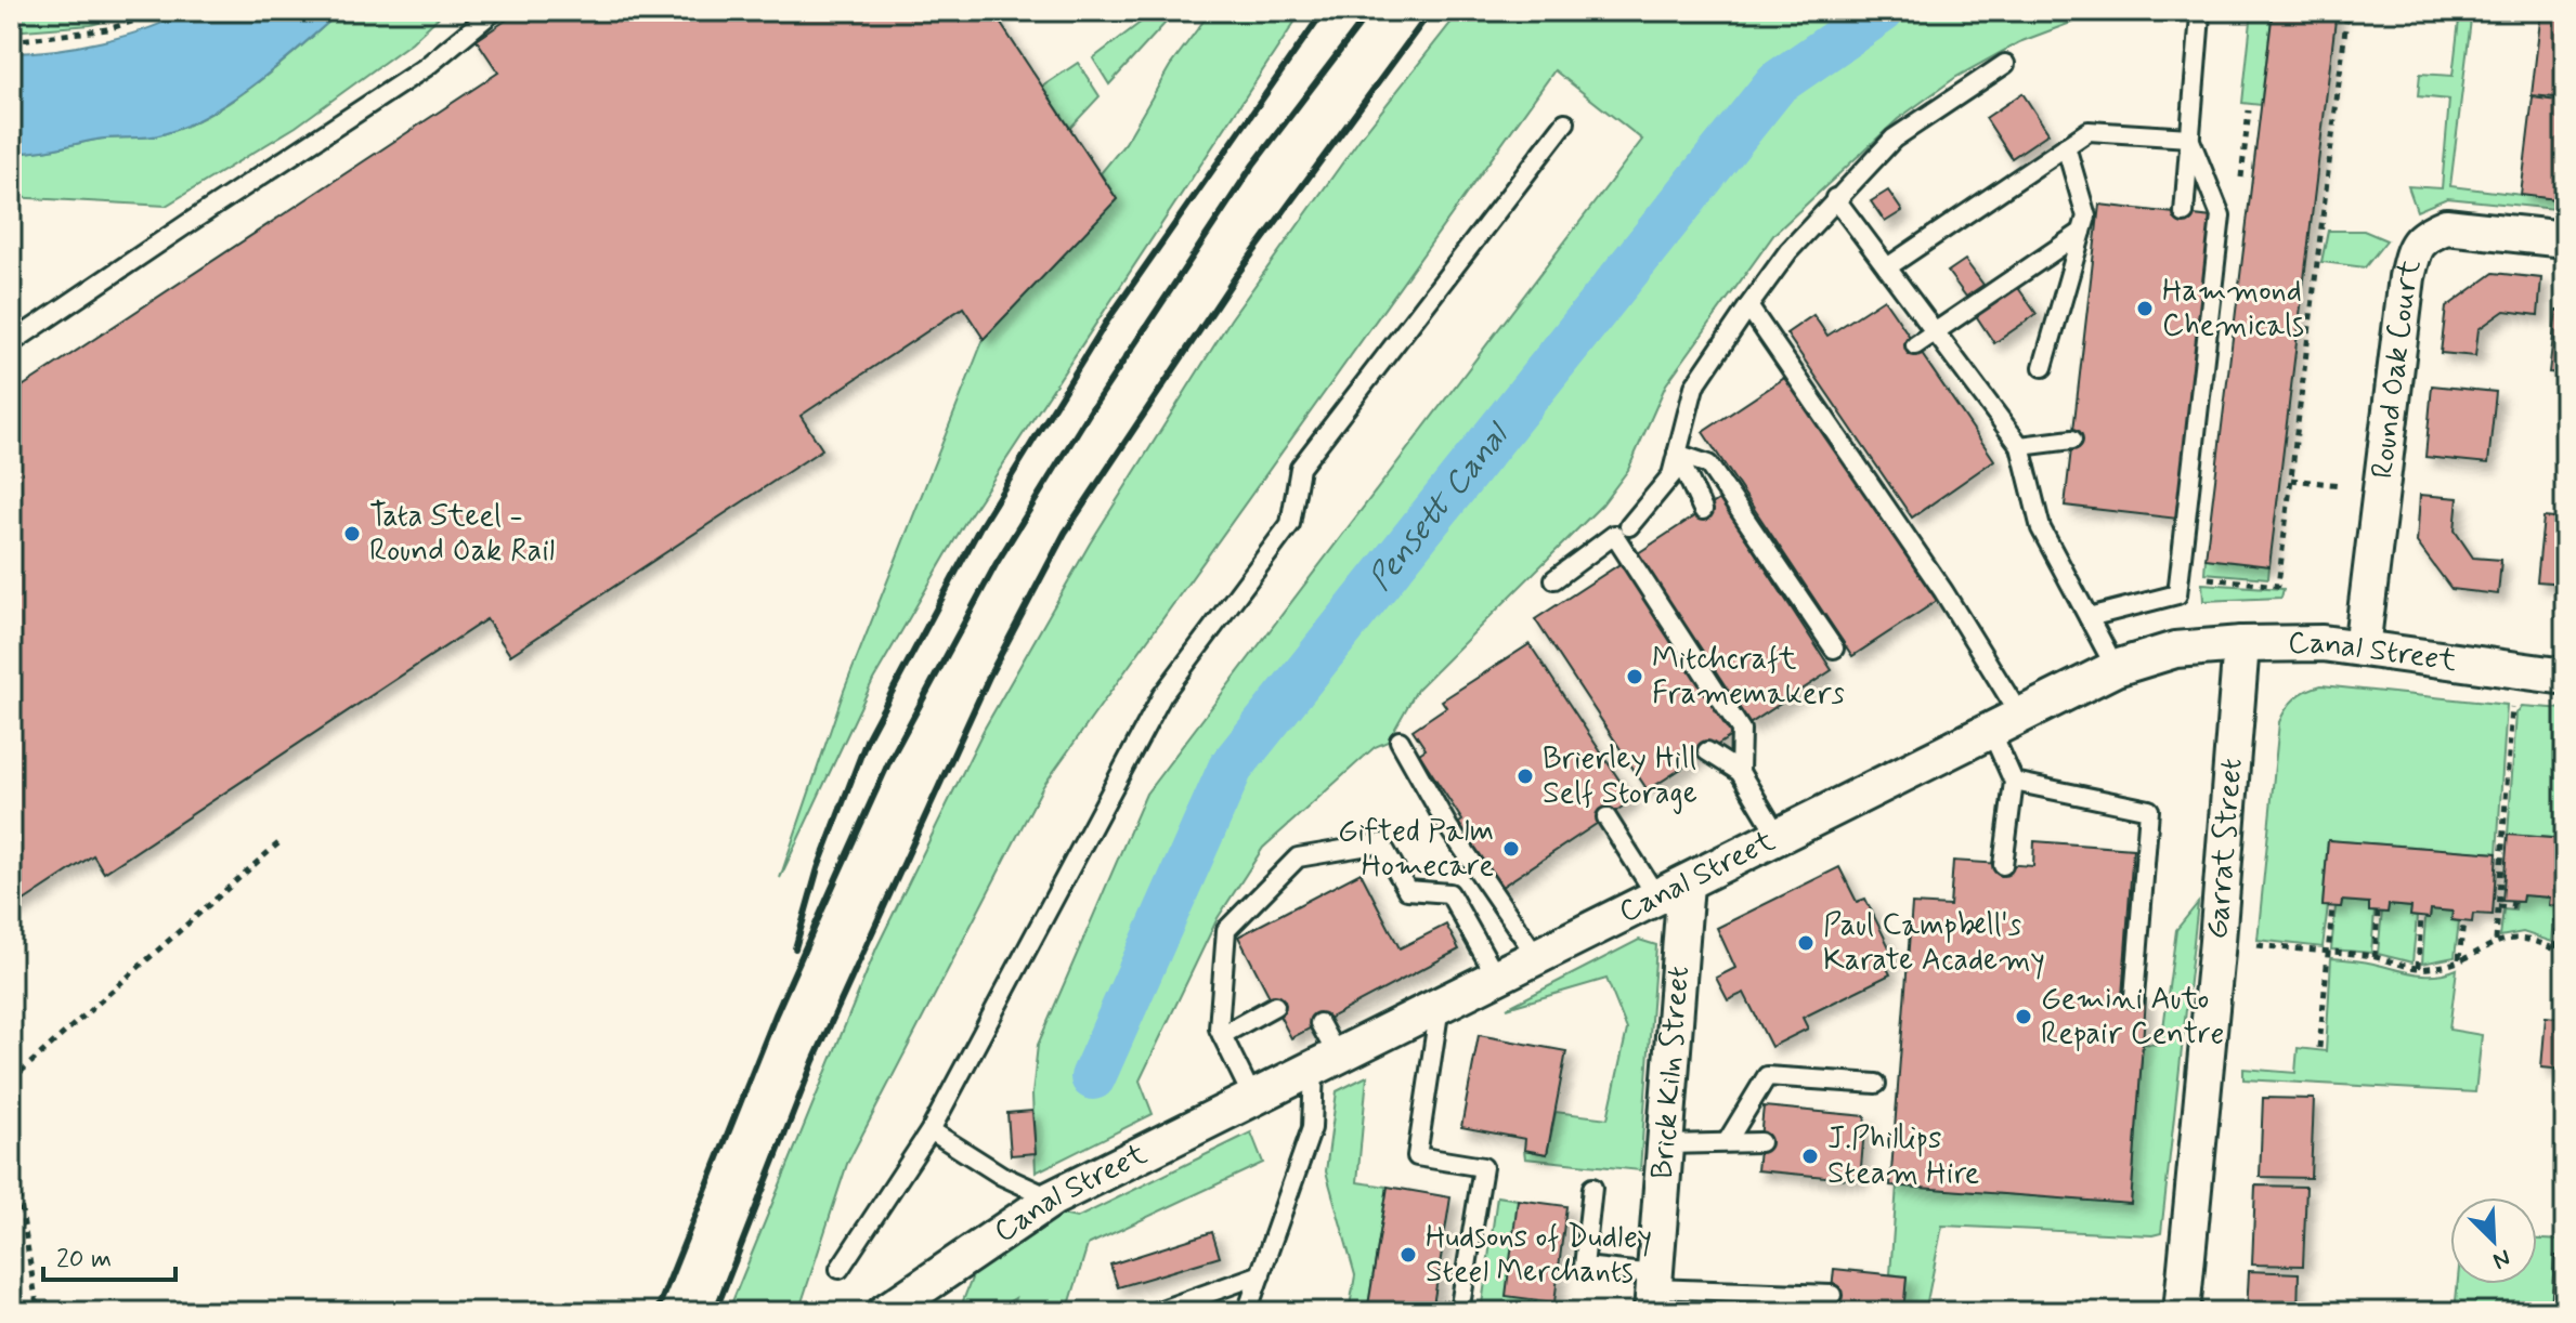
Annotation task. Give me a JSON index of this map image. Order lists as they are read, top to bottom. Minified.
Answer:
{"streets":{"street":["Round Oak Court","Canal Street","Garrat Street","Brick Kiln Street"]},"crossings":[["Round Oak Court","Canal Street"],["Canal Street","Garrat Street"],["Canal Street","Brick Kiln Street"]],"water":["Pensett Canal"],"places":["Hammond Chemicals","Tata Steel - Round Oak Rail","Mitchcraft Framemakers","Brierley Hill Self Storage","Gifted Palm Homecare","Paul Campbell's Karate Academy","Gemini Auto Repair Centre","J.Phillips Steam Hire","Hudsons of Dudley Steel Merchants"],"scale_bar":"20 m","north":"bottom right"}
